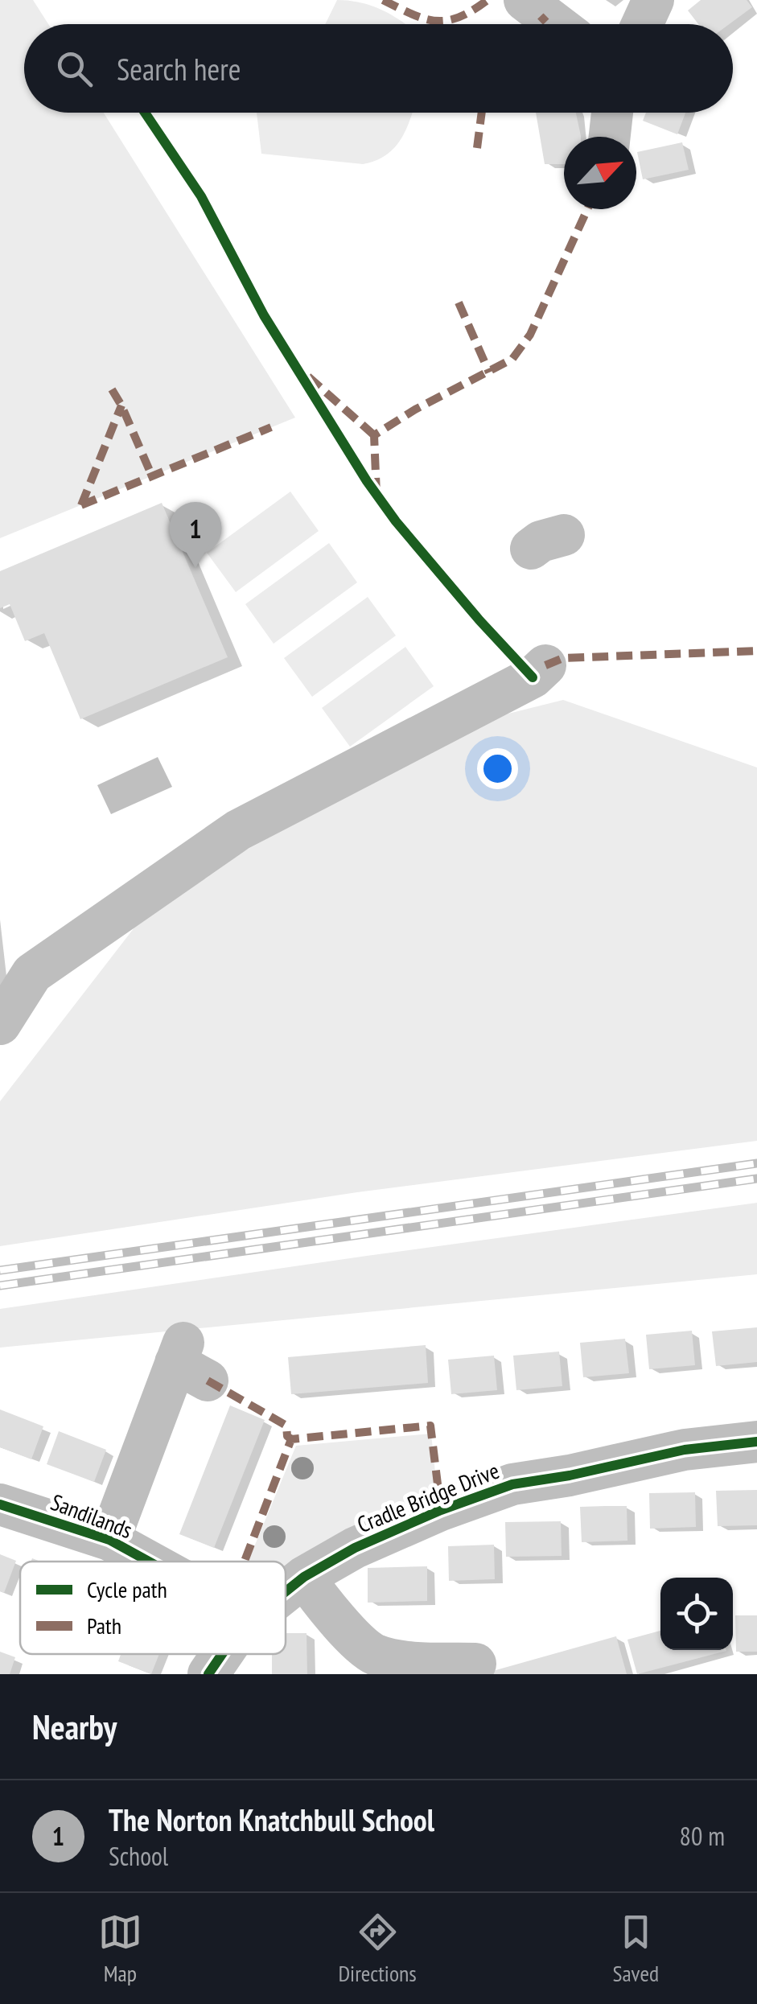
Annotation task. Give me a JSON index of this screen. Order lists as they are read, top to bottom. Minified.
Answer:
{"streets":{"street":["Cradle Bridge Drive","Sandilands"]},"legend":["Cycle path","Path"],"north":"top right","page":{"search":"Search here","pins":"1","heading":"Nearby","list":[{"mark":"1","name":"The Norton Knatchbull School","note":"School","value":"80 m"}],"nav":["Map","Directions","Saved"]}}
